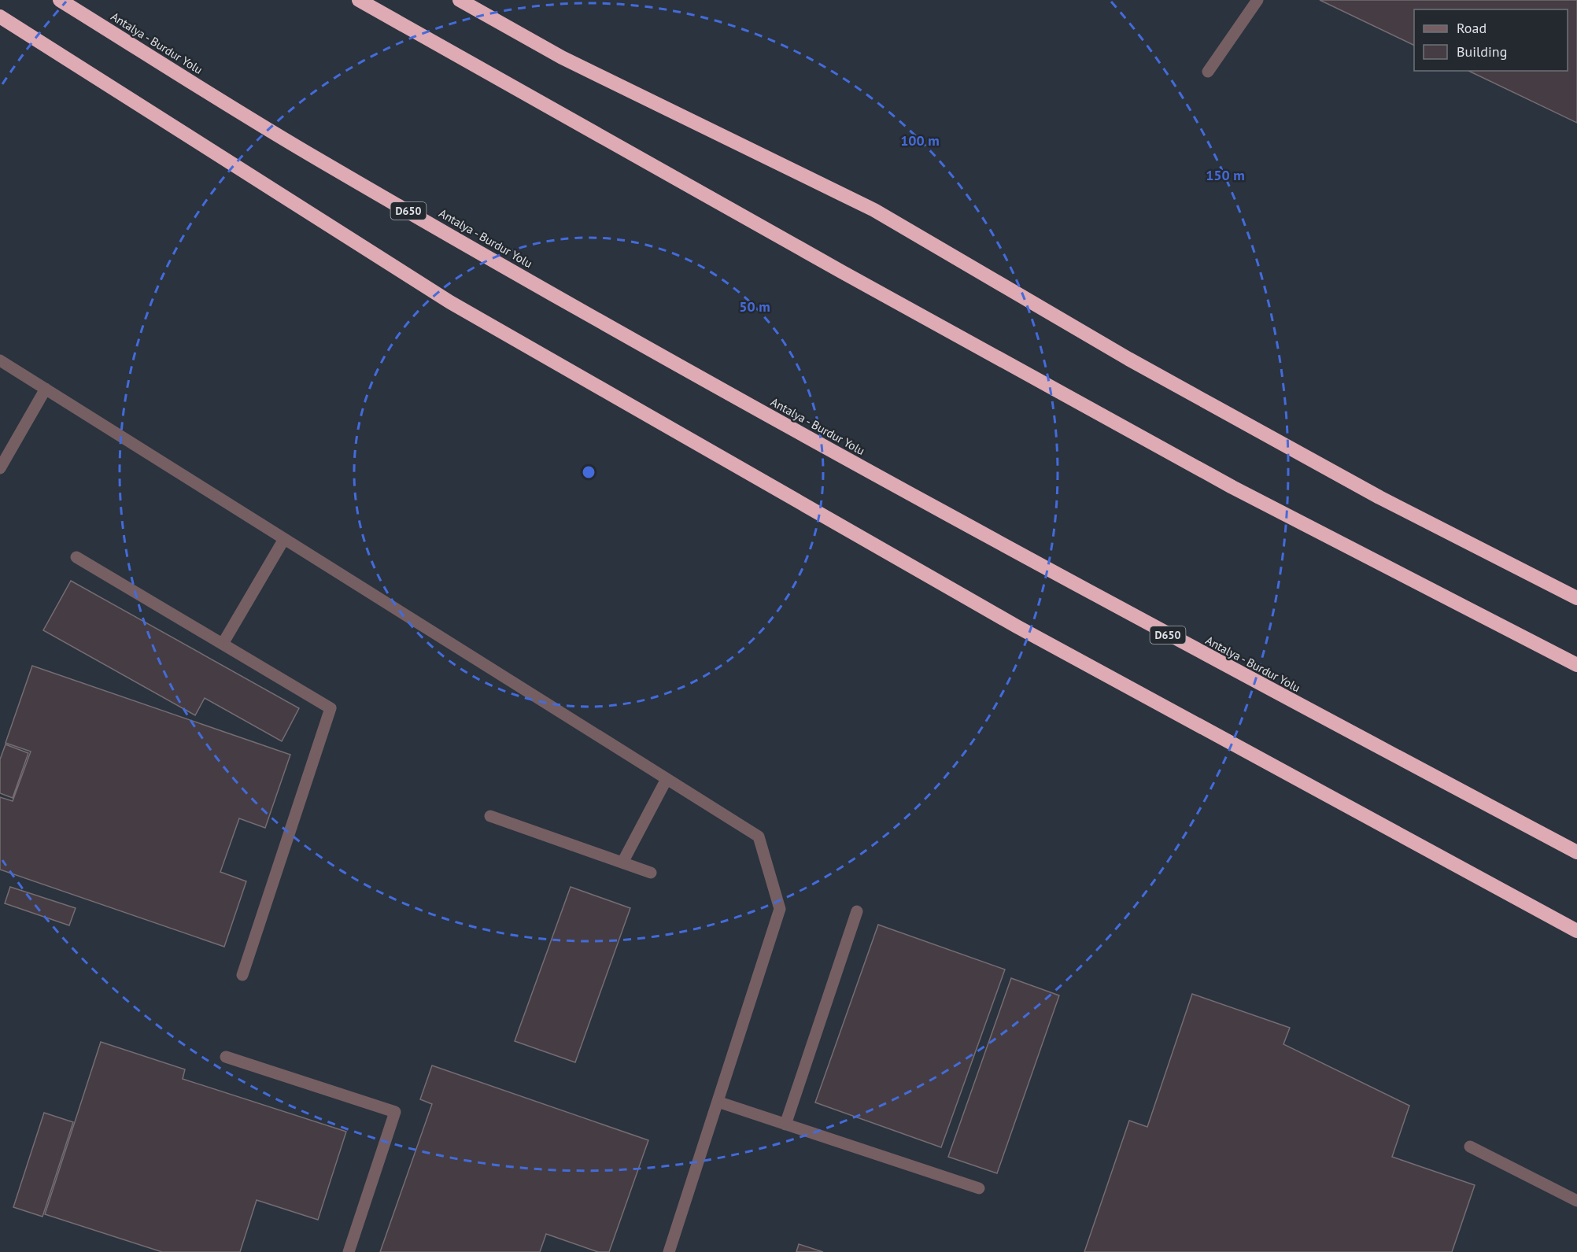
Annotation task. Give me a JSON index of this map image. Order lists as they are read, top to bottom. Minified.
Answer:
{"streets":{"highway":["Antalya - Burdur Yolu","D650"]},"legend":["Road","Building"],"rings":["100 m","150 m","50 m"]}
